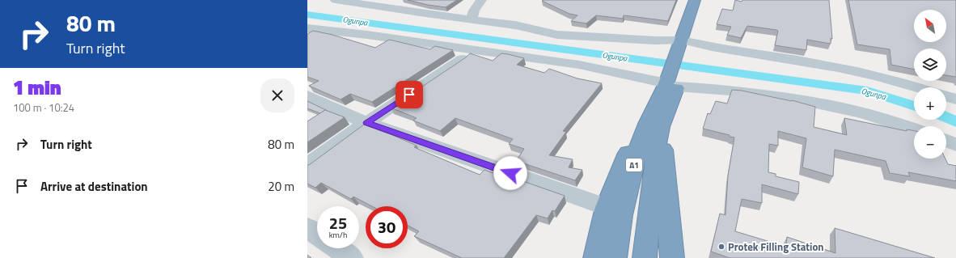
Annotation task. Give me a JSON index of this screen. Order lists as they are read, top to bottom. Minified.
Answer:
{"streets":{"highway":["A1"]},"water":["Ogunpa"],"places":["Protek Filling Station"],"north":"top left","page":{"turn":["80 m","Turn right"],"map_buttons":["+","−"],"heading":["1 min","100 m · 10:24"],"list":[{"name":"Turn right","value":"80 m"},{"name":"Arrive at destination","value":"20 m"}],"speed":"25 km/h","limit":"30"}}
